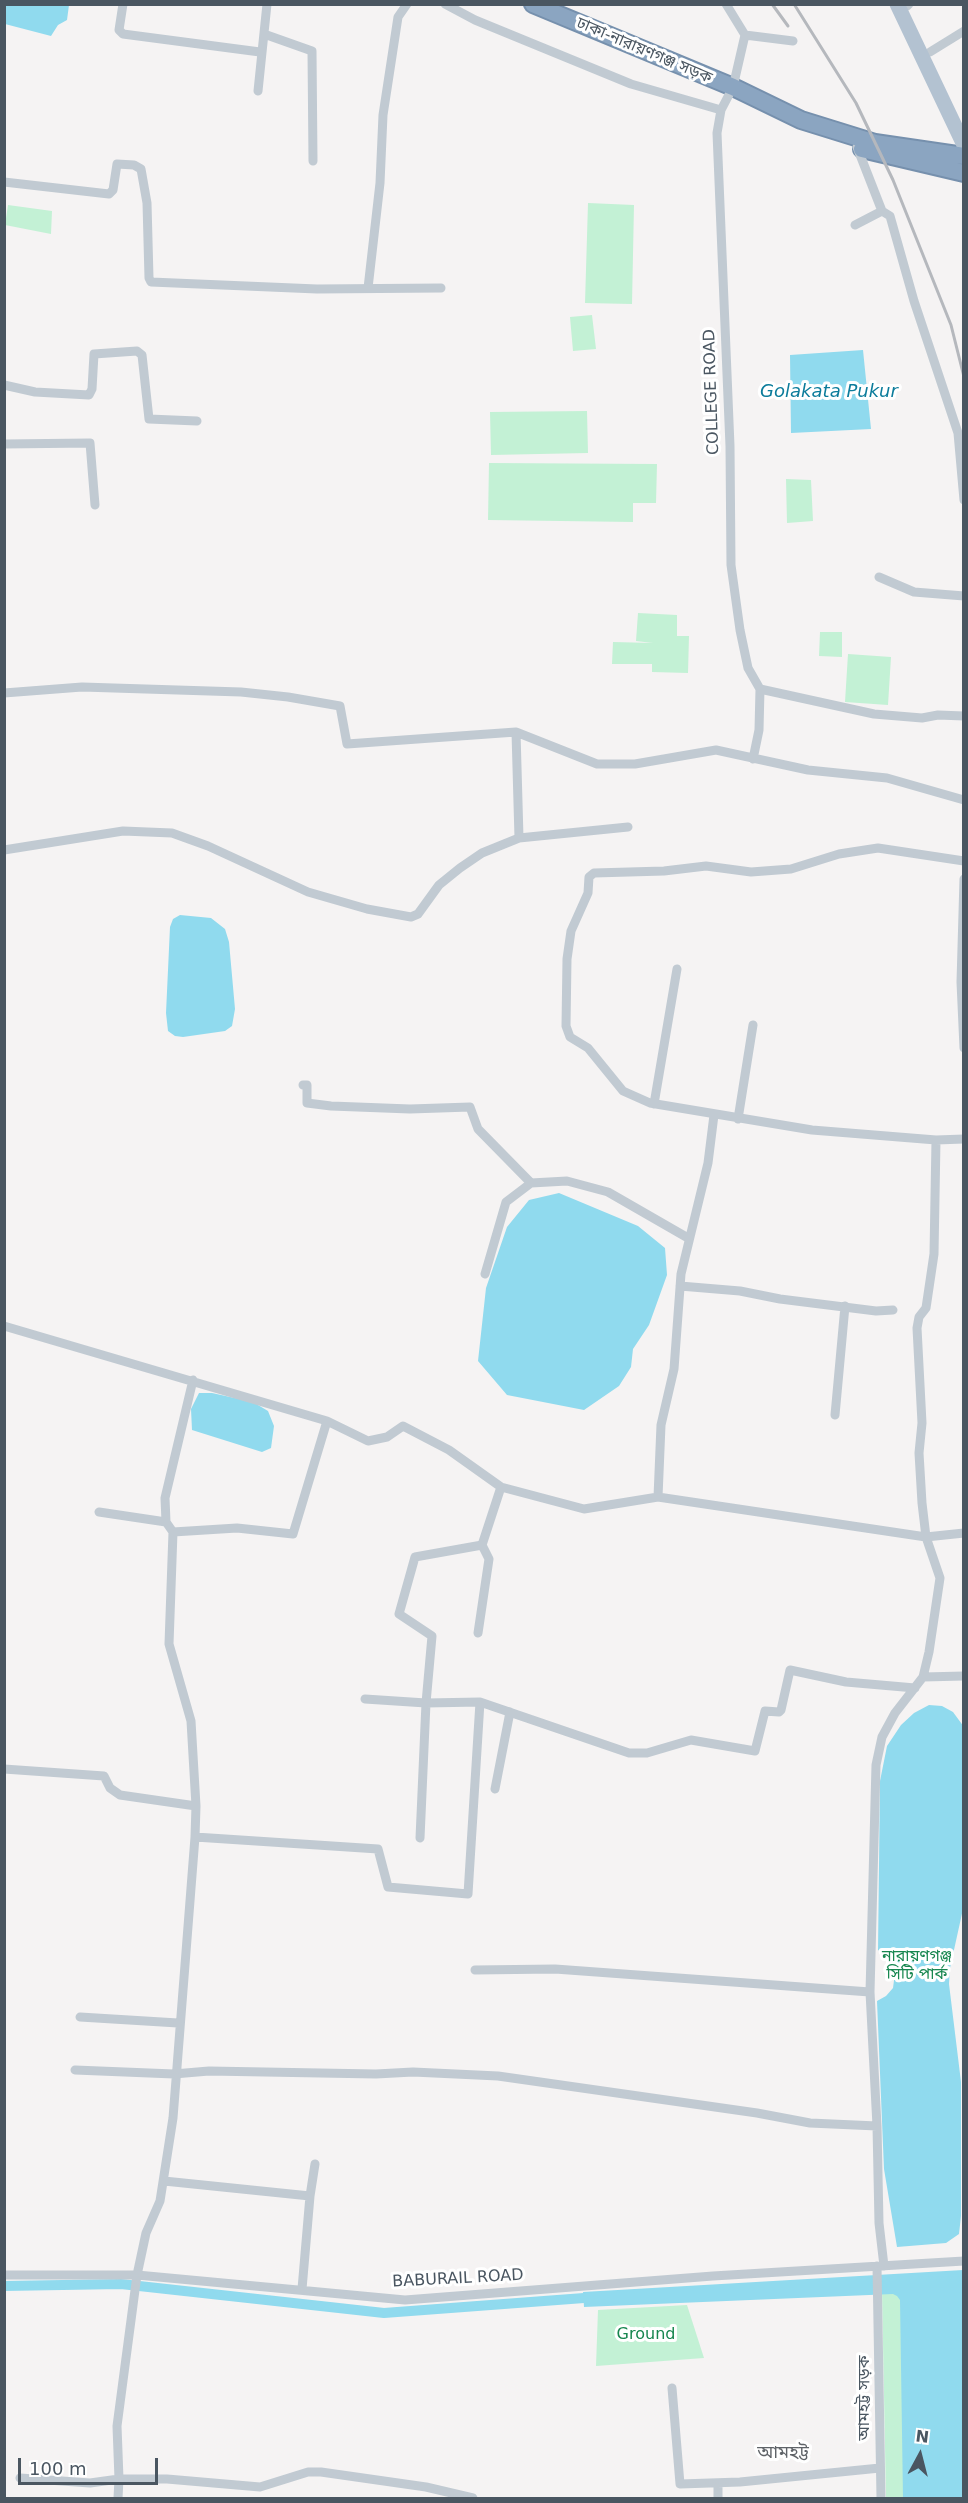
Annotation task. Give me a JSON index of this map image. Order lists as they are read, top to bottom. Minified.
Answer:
{"streets":{"highway":["ঢাকা-নারায়ণগঞ্জ সড়ক"],"street":["COLLEGE ROAD","BABURAIL ROAD","আমহট্ট সড়ক"]},"crossings":[["ঢাকা-নারায়ণগঞ্জ সড়ক","COLLEGE ROAD"],["BABURAIL ROAD","আমহট্ট সড়ক"]],"districts":["আমহট্ট"],"water":["Golakata Pukur"],"parks":["নারায়ণগঞ্জ সিটি পার্ক","Ground"],"scale_bar":"100 m","north":"top"}
